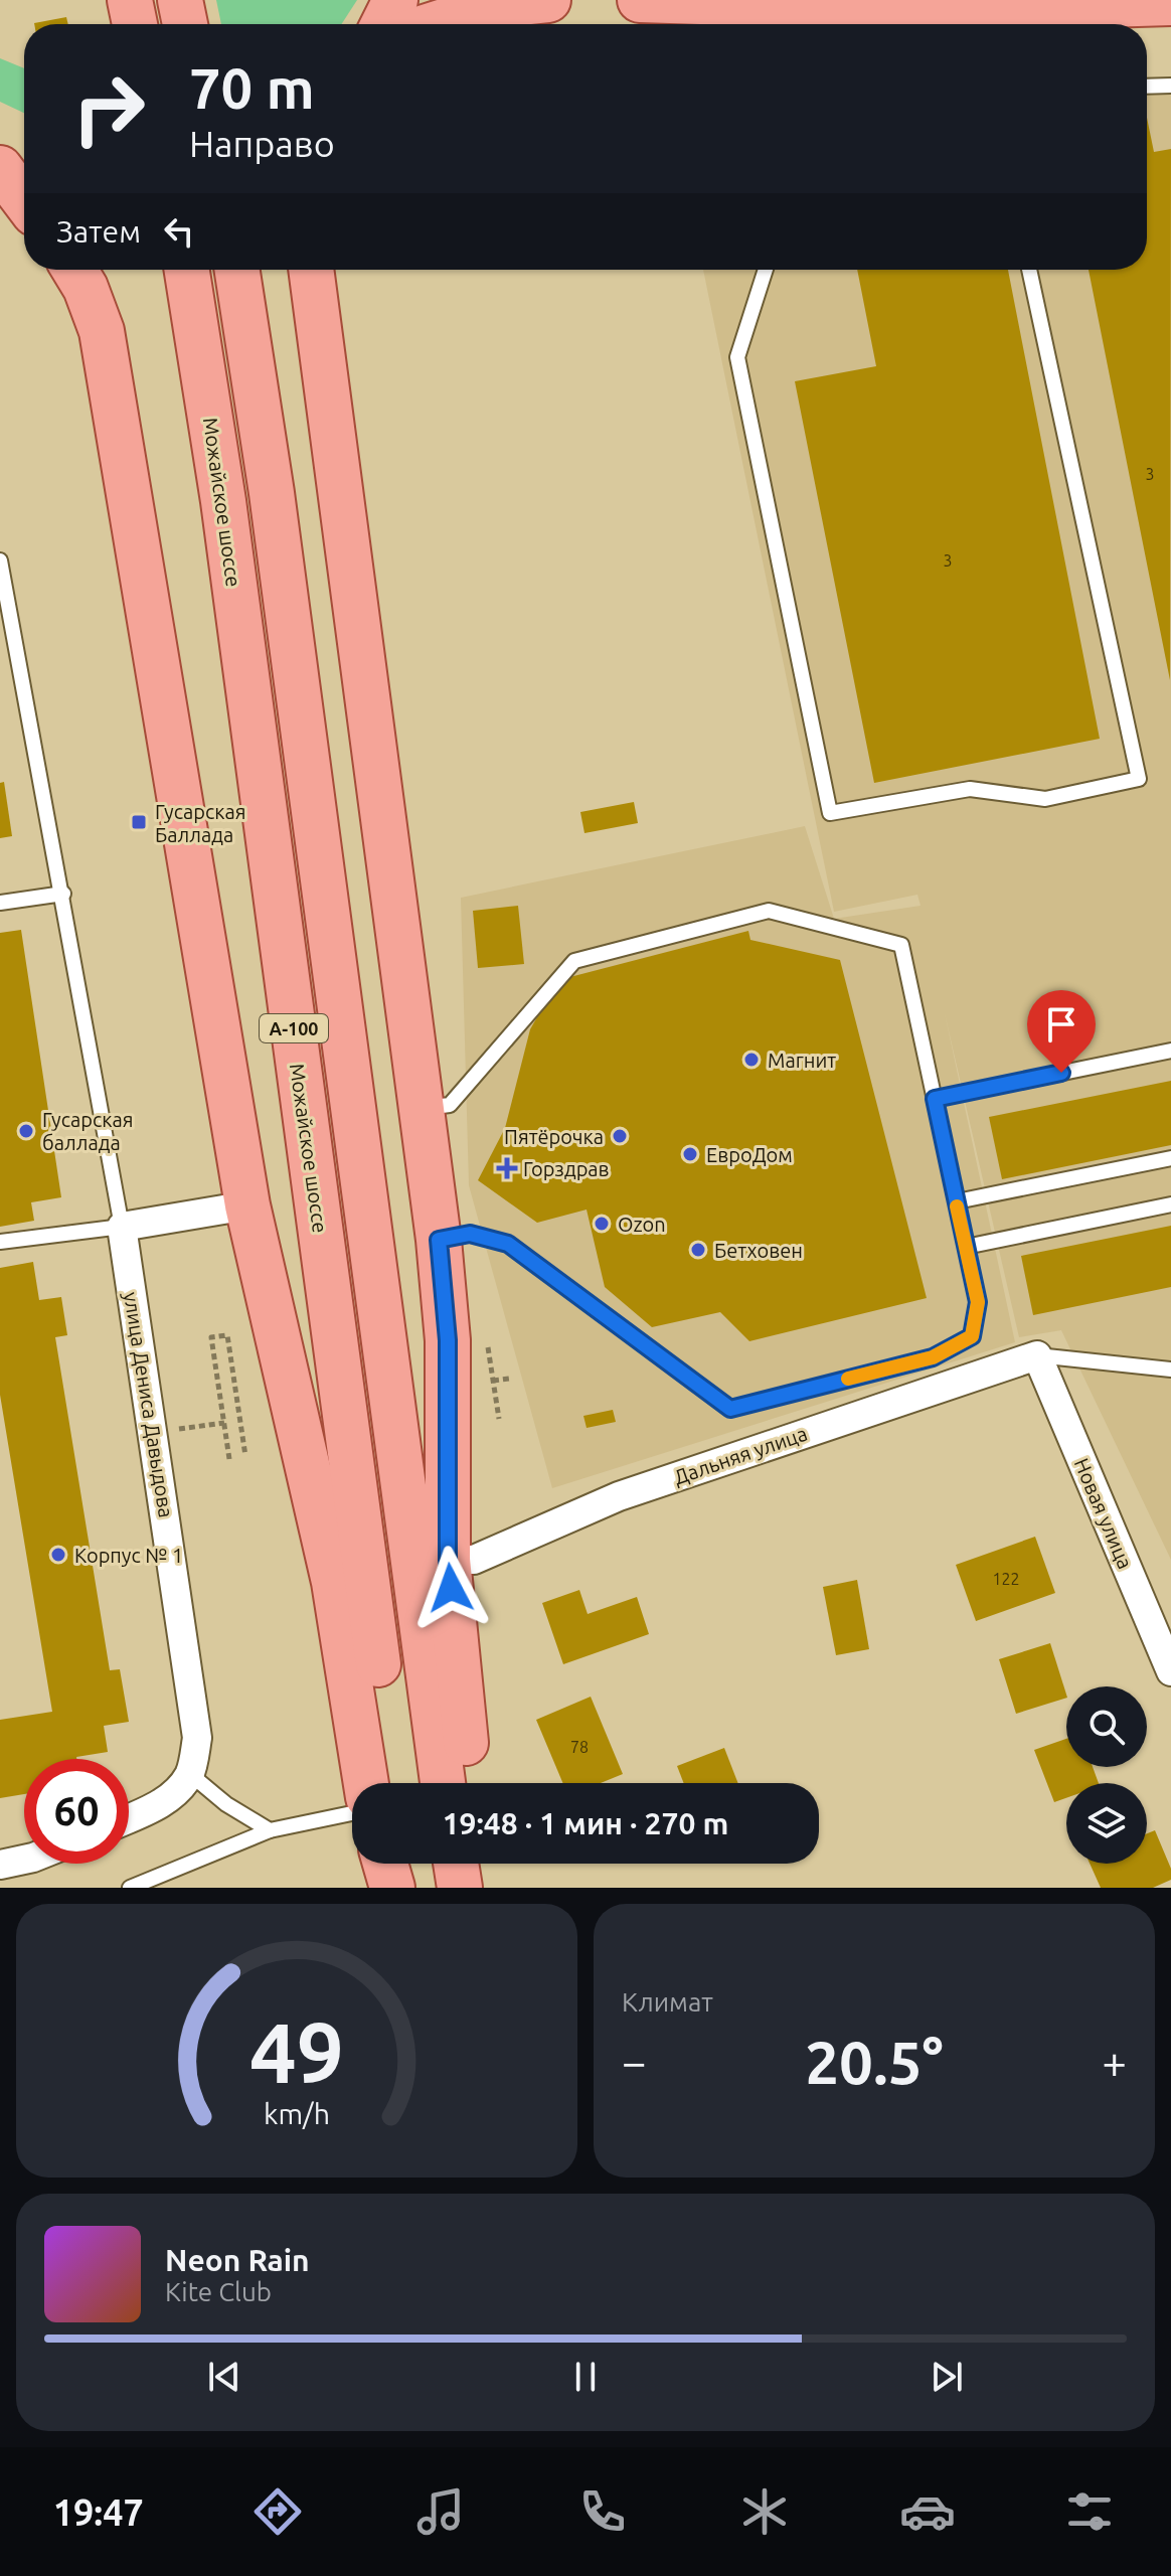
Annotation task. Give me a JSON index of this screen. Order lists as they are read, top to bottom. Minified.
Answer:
{"streets":{"main road":["Можайское шоссе","А-100"],"street":["улица Дениса Давыдова","Дальняя улица","Новая улица"]},"crossings":[["Дальняя улица","Новая улица"]],"places":{"transit":["Гусарская Баллада"],"other":["Магнит","Гусарская баллада","Пятёрочка","ЕвроДом","Ozon","Бетховен","Корпус № 1"],"health":["Горздрав"]},"house_numbers":["3","3","122","78"],"page":{"turn":["70 m","Направо"],"then":"Затем","limit":"60","trip":"19:48 · 1 мин · 270 m","tile":"Климат","heat":["−","20.5°","+"],"song":["Neon Rain","Kite Club"],"tabs":"19:47","gauge":["49","km/h"]}}
